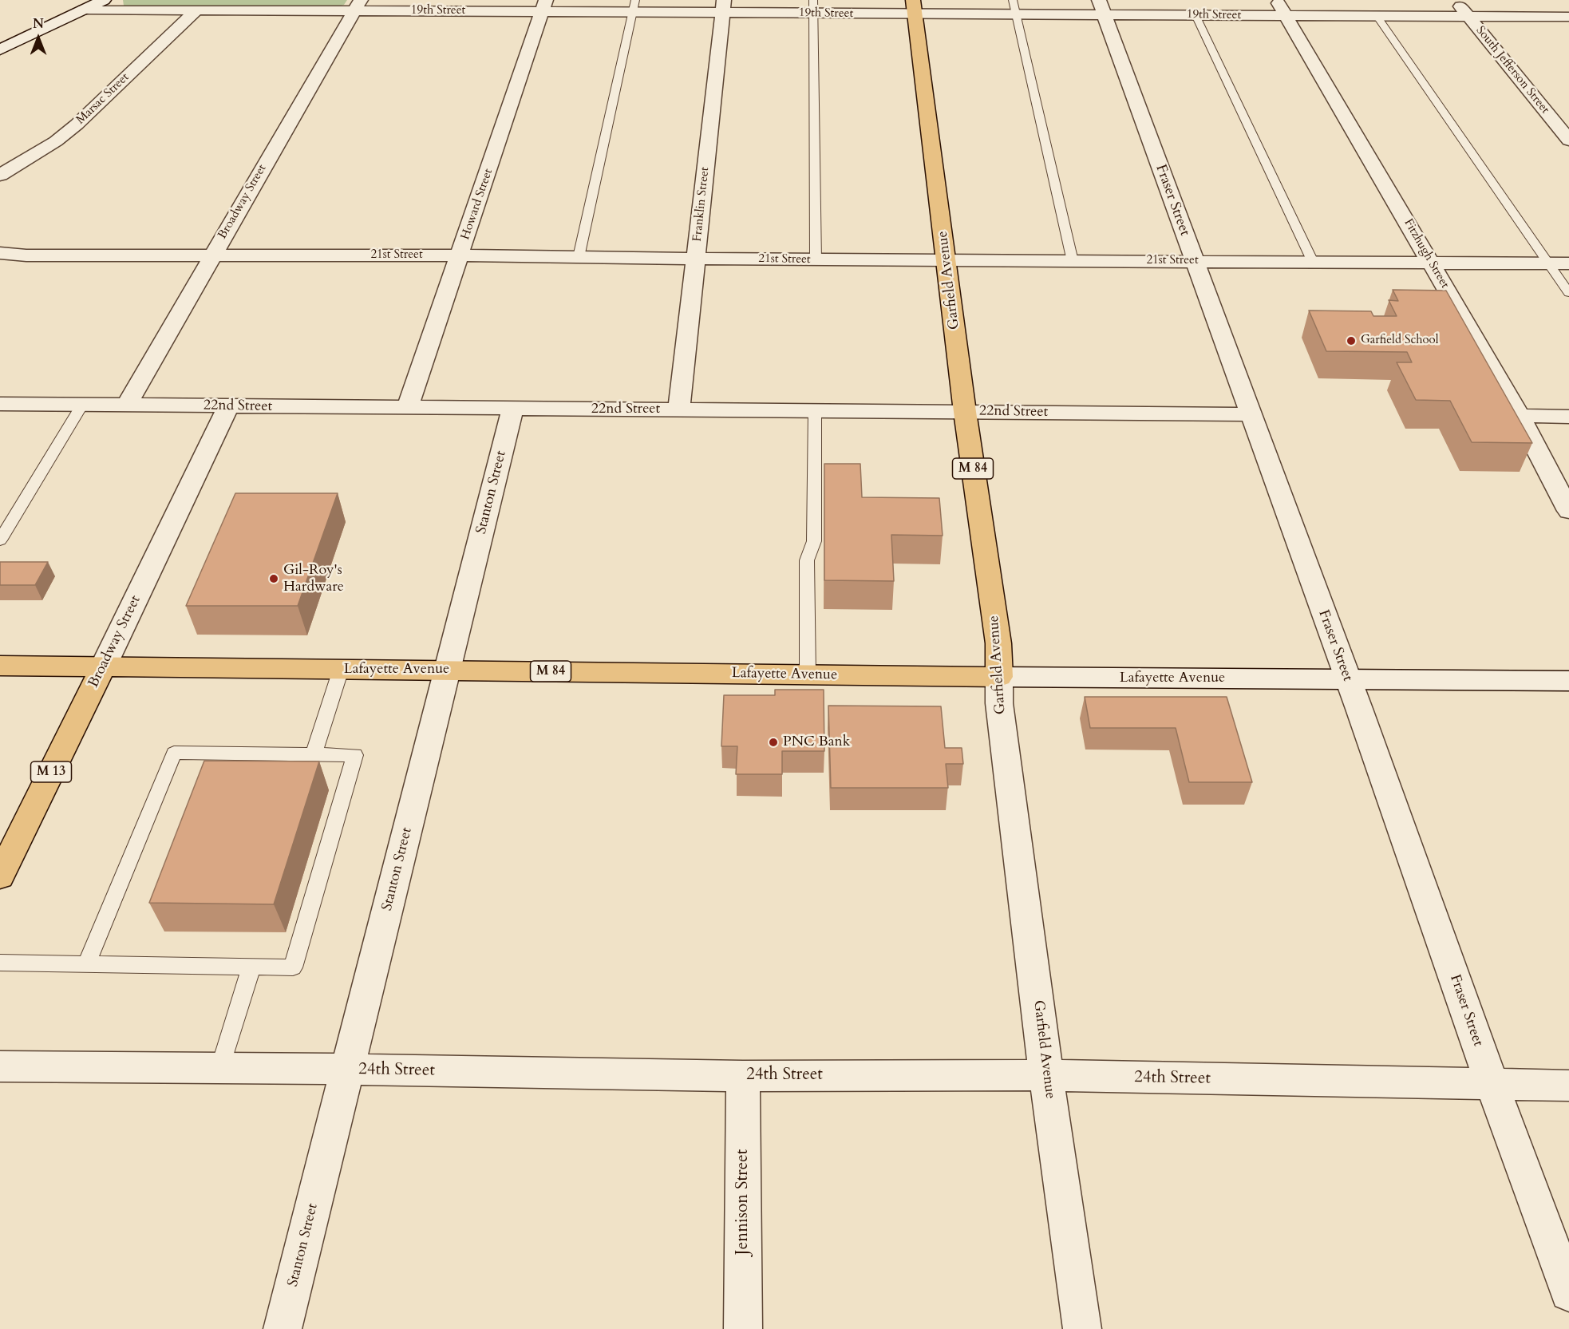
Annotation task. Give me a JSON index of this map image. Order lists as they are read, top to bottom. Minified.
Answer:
{"streets":{"main road":["Broadway Street","Garfield Avenue","M 84","Lafayette Avenue","M 13"],"street":["19th Street","South Jefferson Street","Marsac Street","Fraser Street","Howard Street","Franklin Street","Fitzhugh Street","21st Street","22nd Street","Stanton Street","24th Street","Jennison Street"]},"crossings":[["19th Street","South Jefferson Street"],["19th Street","Marsac Street"],["19th Street","Fraser Street"],["19th Street","Broadway Street"],["19th Street","Howard Street"],["19th Street","Franklin Street"],["19th Street","Fitzhugh Street"],["19th Street","Garfield Avenue"],["Fraser Street","21st Street"],["Fraser Street","22nd Street"],["Fraser Street","Lafayette Avenue"],["Fraser Street","24th Street"],["Broadway Street","21st Street"],["Broadway Street","22nd Street"],["Broadway Street","Lafayette Avenue"],["Howard Street","21st Street"],["Howard Street","22nd Street"],["Franklin Street","21st Street"],["Franklin Street","22nd Street"],["Fitzhugh Street","21st Street"],["21st Street","Garfield Avenue"],["Garfield Avenue","22nd Street"],["Garfield Avenue","Lafayette Avenue"],["Garfield Avenue","24th Street"],["22nd Street","Stanton Street"],["Stanton Street","Lafayette Avenue"],["Stanton Street","24th Street"],["24th Street","Jennison Street"]],"places":["Garfield School","Gil-Roy's Hardware","PNC Bank"],"north":"top"}
